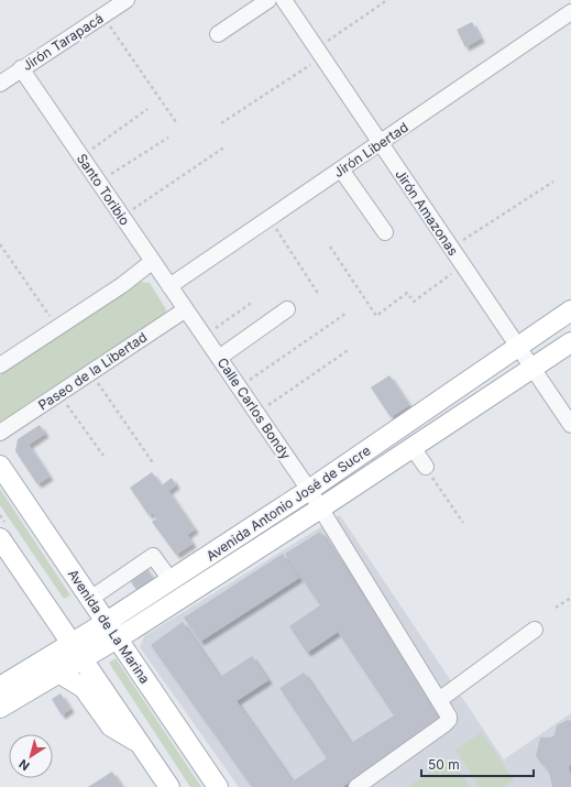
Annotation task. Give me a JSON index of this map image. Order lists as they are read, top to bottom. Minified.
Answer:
{"streets":{"main road":["Avenida Antonio José de Sucre","Avenida de La Marina"],"street":["Jirón Tarapacá","Jirón Libertad","Santo Toribio","Jirón Amazonas","Paseo de la Libertad","Calle Carlos Bondy"]},"crossings":[["Jirón Tarapacá","Santo Toribio"],["Jirón Libertad","Santo Toribio"],["Jirón Libertad","Jirón Amazonas"],["Santo Toribio","Paseo de la Libertad"],["Santo Toribio","Calle Carlos Bondy"],["Jirón Amazonas","Avenida Antonio José de Sucre"],["Paseo de la Libertad","Calle Carlos Bondy"],["Calle Carlos Bondy","Avenida Antonio José de Sucre"],["Avenida Antonio José de Sucre","Avenida de La Marina"]],"scale_bar":"50 m","north":"bottom left"}
